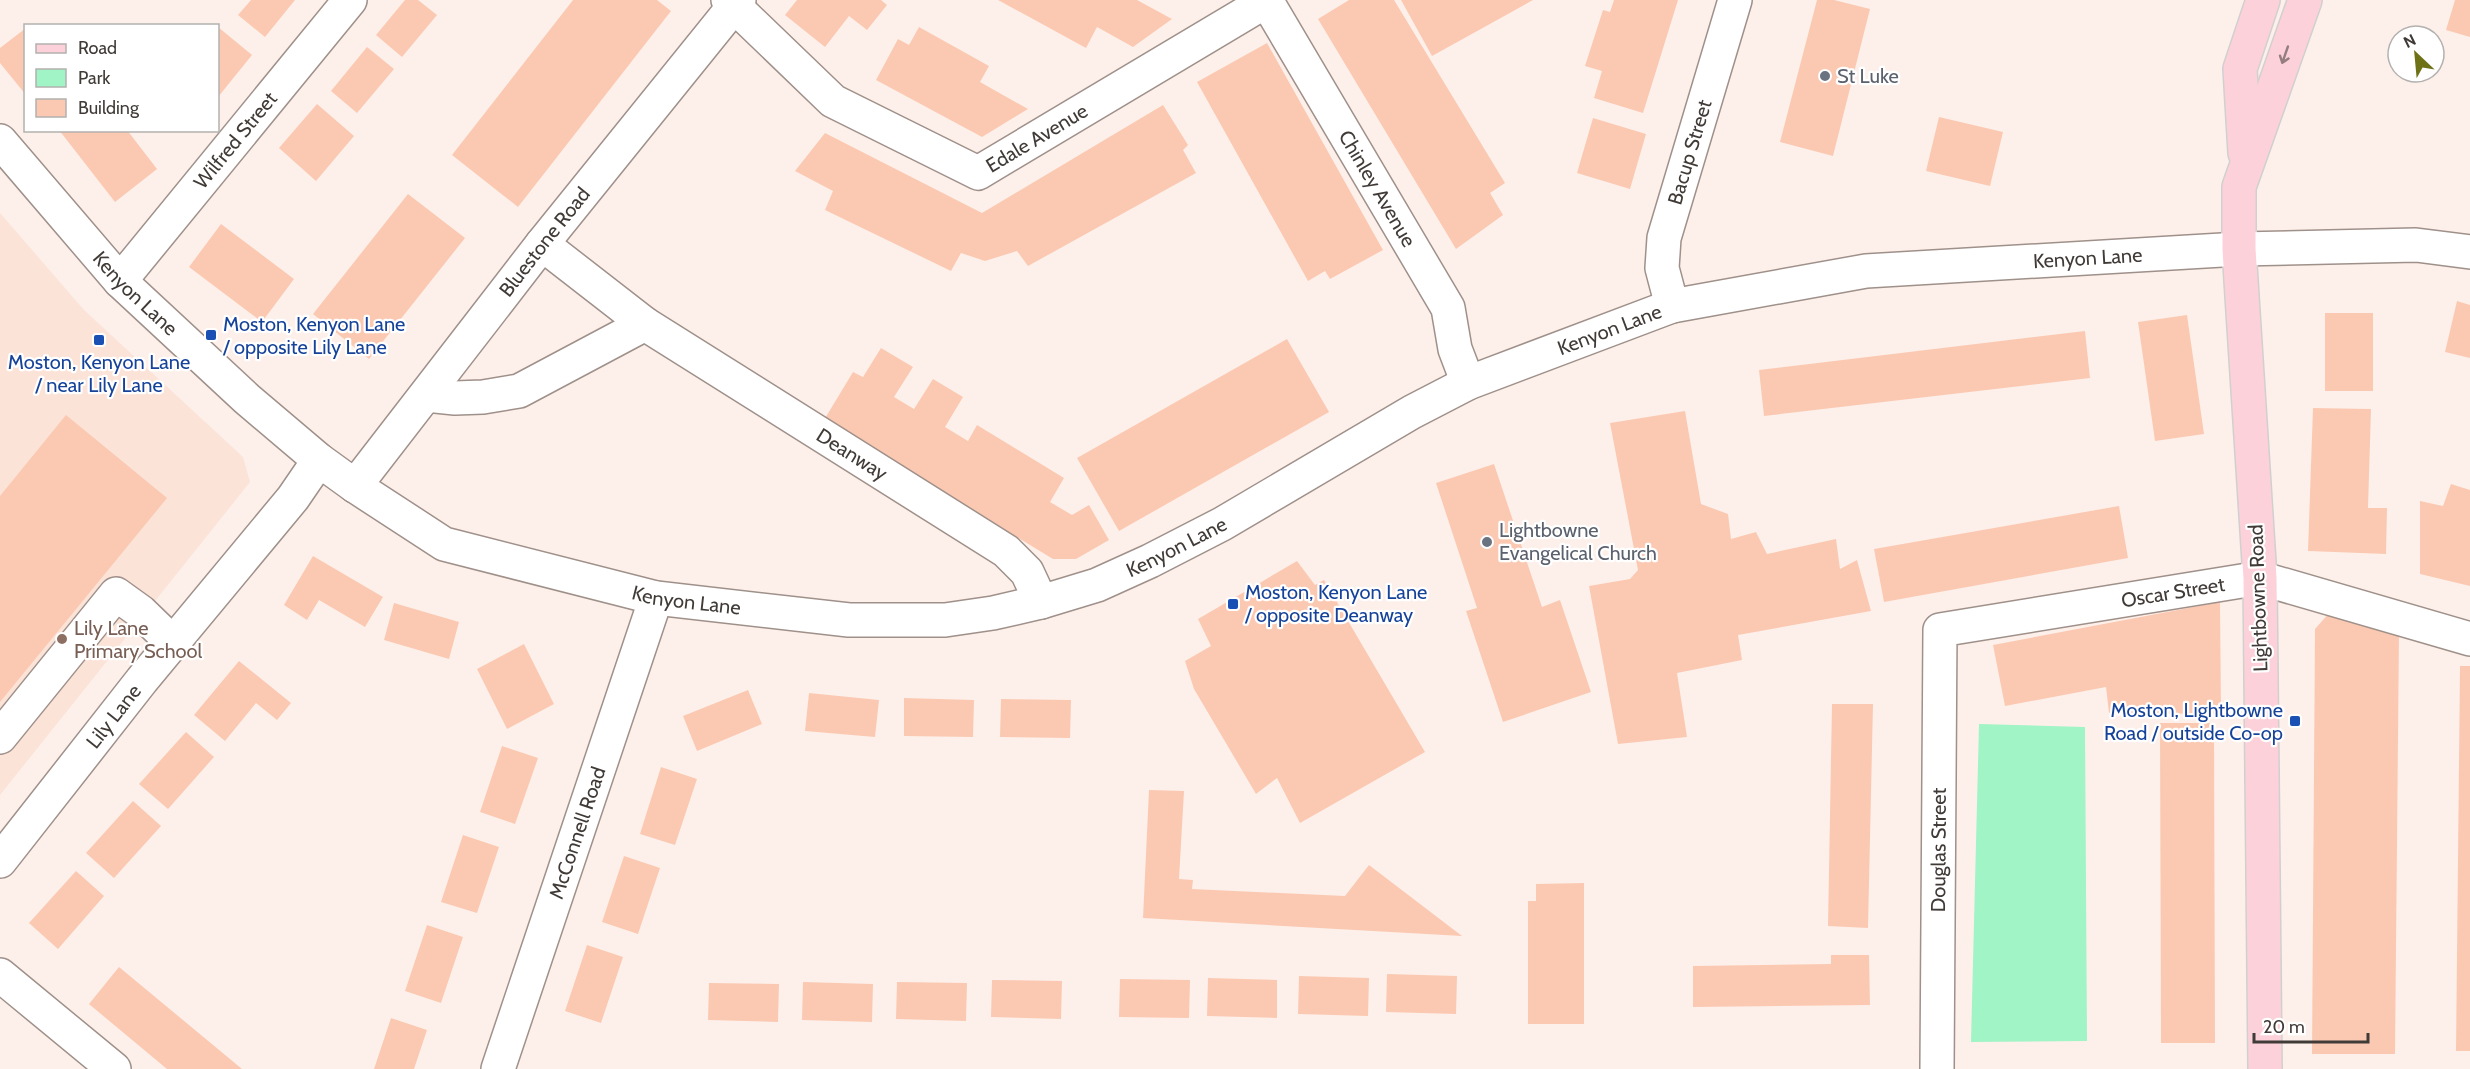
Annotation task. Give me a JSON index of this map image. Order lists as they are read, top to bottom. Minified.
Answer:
{"streets":{"main road":["Lightbowne Road"],"street":["Edale Avenue","Wilfred Street","Bacup Street","Chinley Avenue","Bluestone Road","Kenyon Lane","Deanway","Oscar Street","Lily Lane","McConnell Road","Douglas Street"]},"crossings":[["Edale Avenue","Chinley Avenue"],["Edale Avenue","Bluestone Road"],["Wilfred Street","Kenyon Lane"],["Bacup Street","Kenyon Lane"],["Chinley Avenue","Kenyon Lane"],["Bluestone Road","Kenyon Lane"],["Bluestone Road","Deanway"],["Kenyon Lane","Deanway"],["Kenyon Lane","Lightbowne Road"],["Kenyon Lane","Lily Lane"],["Kenyon Lane","McConnell Road"],["Oscar Street","Lightbowne Road"],["Oscar Street","Douglas Street"]],"places":{"other":["St Luke","Lightbowne Evangelical Church","Lily Lane Primary School"],"transit":["Moston, Kenyon Lane / opposite Lily Lane","Moston, Kenyon Lane / near Lily Lane","Moston, Kenyon Lane / opposite Deanway","Moston, Lightbowne Road / outside Co-op"]},"legend":["Road","Park","Building"],"scale_bar":"20 m","north":"top left"}
